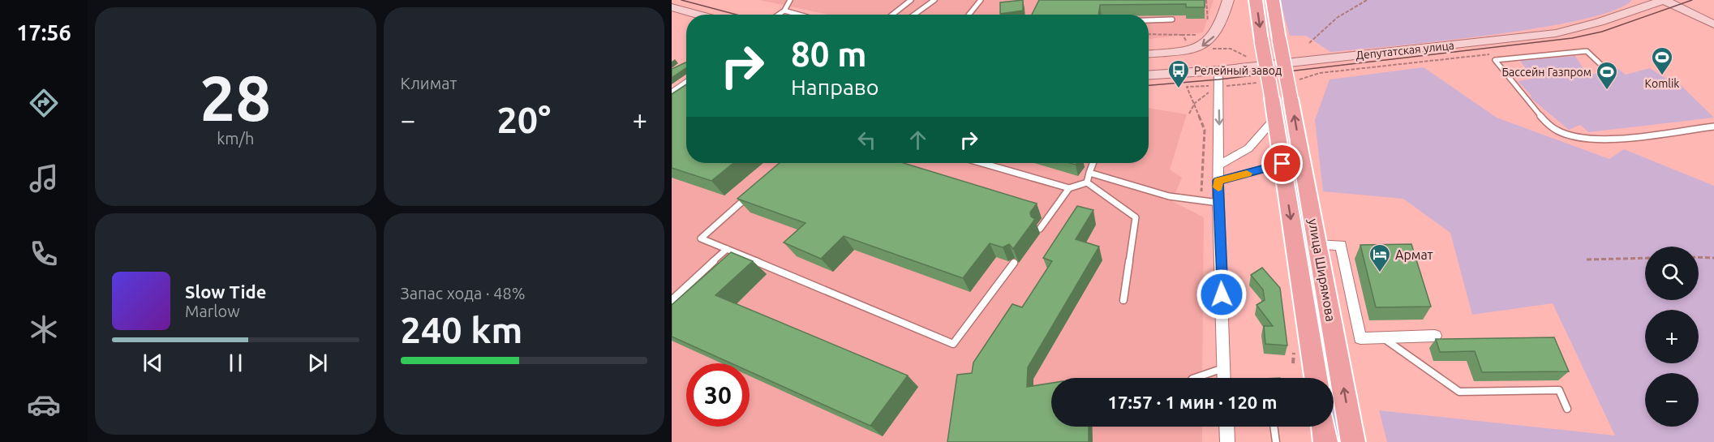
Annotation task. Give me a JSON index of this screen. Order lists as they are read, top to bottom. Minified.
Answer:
{"streets":{"main road":["Депутатская улица","улица Ширямова"]},"places":{"sports":["Komlik","Бассейн Газпром"],"bus stop":["Релейный завод"],"hotel":["Армат"]},"page":{"tabs":"17:56","tile":[["28","km/h"],"Климат",["Запас хода · 48%","240 km"]],"turn":["80 m","Направо"],"heat":["−","20°","+"],"map_buttons":["+","−"],"song":["Slow Tide","Marlow"],"limit":"30","trip":"17:57 · 1 мин · 120 m"}}
